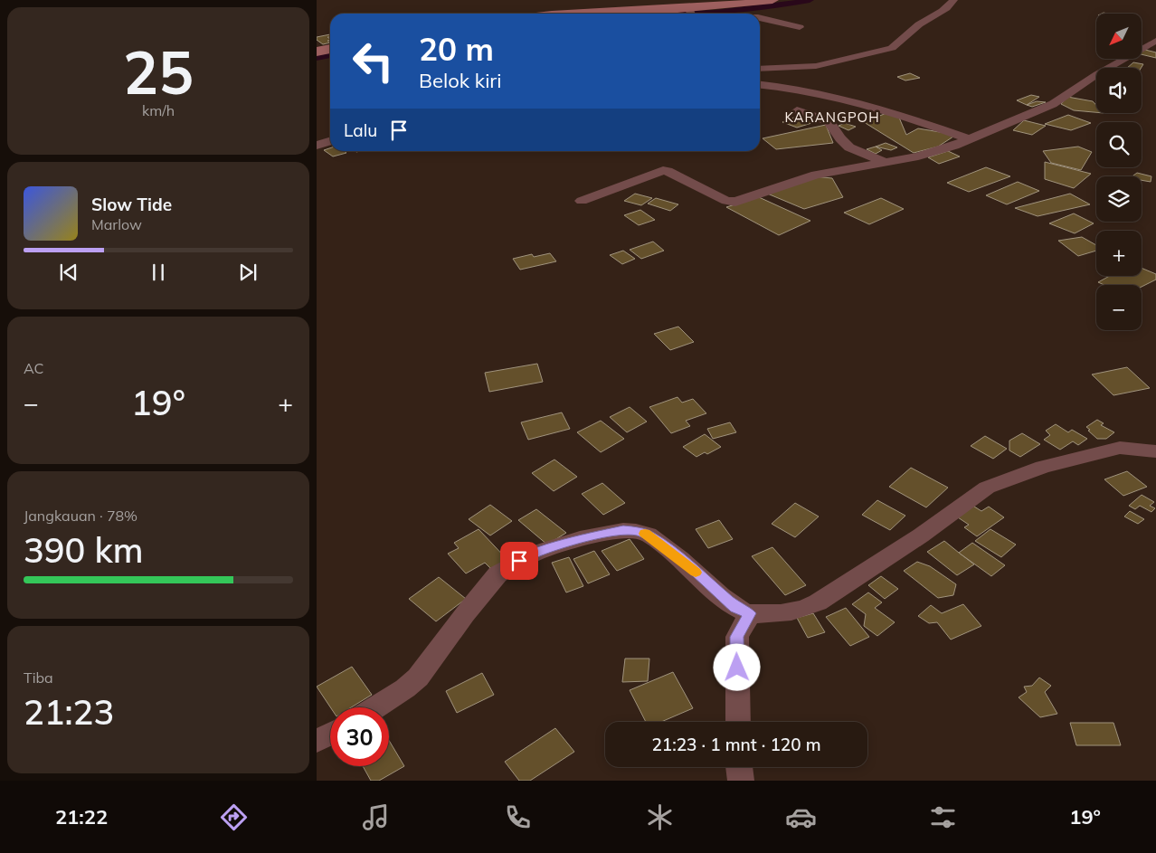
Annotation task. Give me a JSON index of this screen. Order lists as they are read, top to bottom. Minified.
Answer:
{"districts":["KARANGPOH"],"north":"bottom left","page":{"tile":[["25","km/h"],"AC",["Jangkauan · 78%","390 km"],["Tiba","21:23"]],"map_buttons":["+","−"],"turn":["20 m","Belok kiri"],"then":"Lalu","song":["Slow Tide","Marlow"],"heat":["−","19°","+"],"limit":"30","trip":"21:23 · 1 mnt · 120 m","tabs":["21:22","19°"]}}
